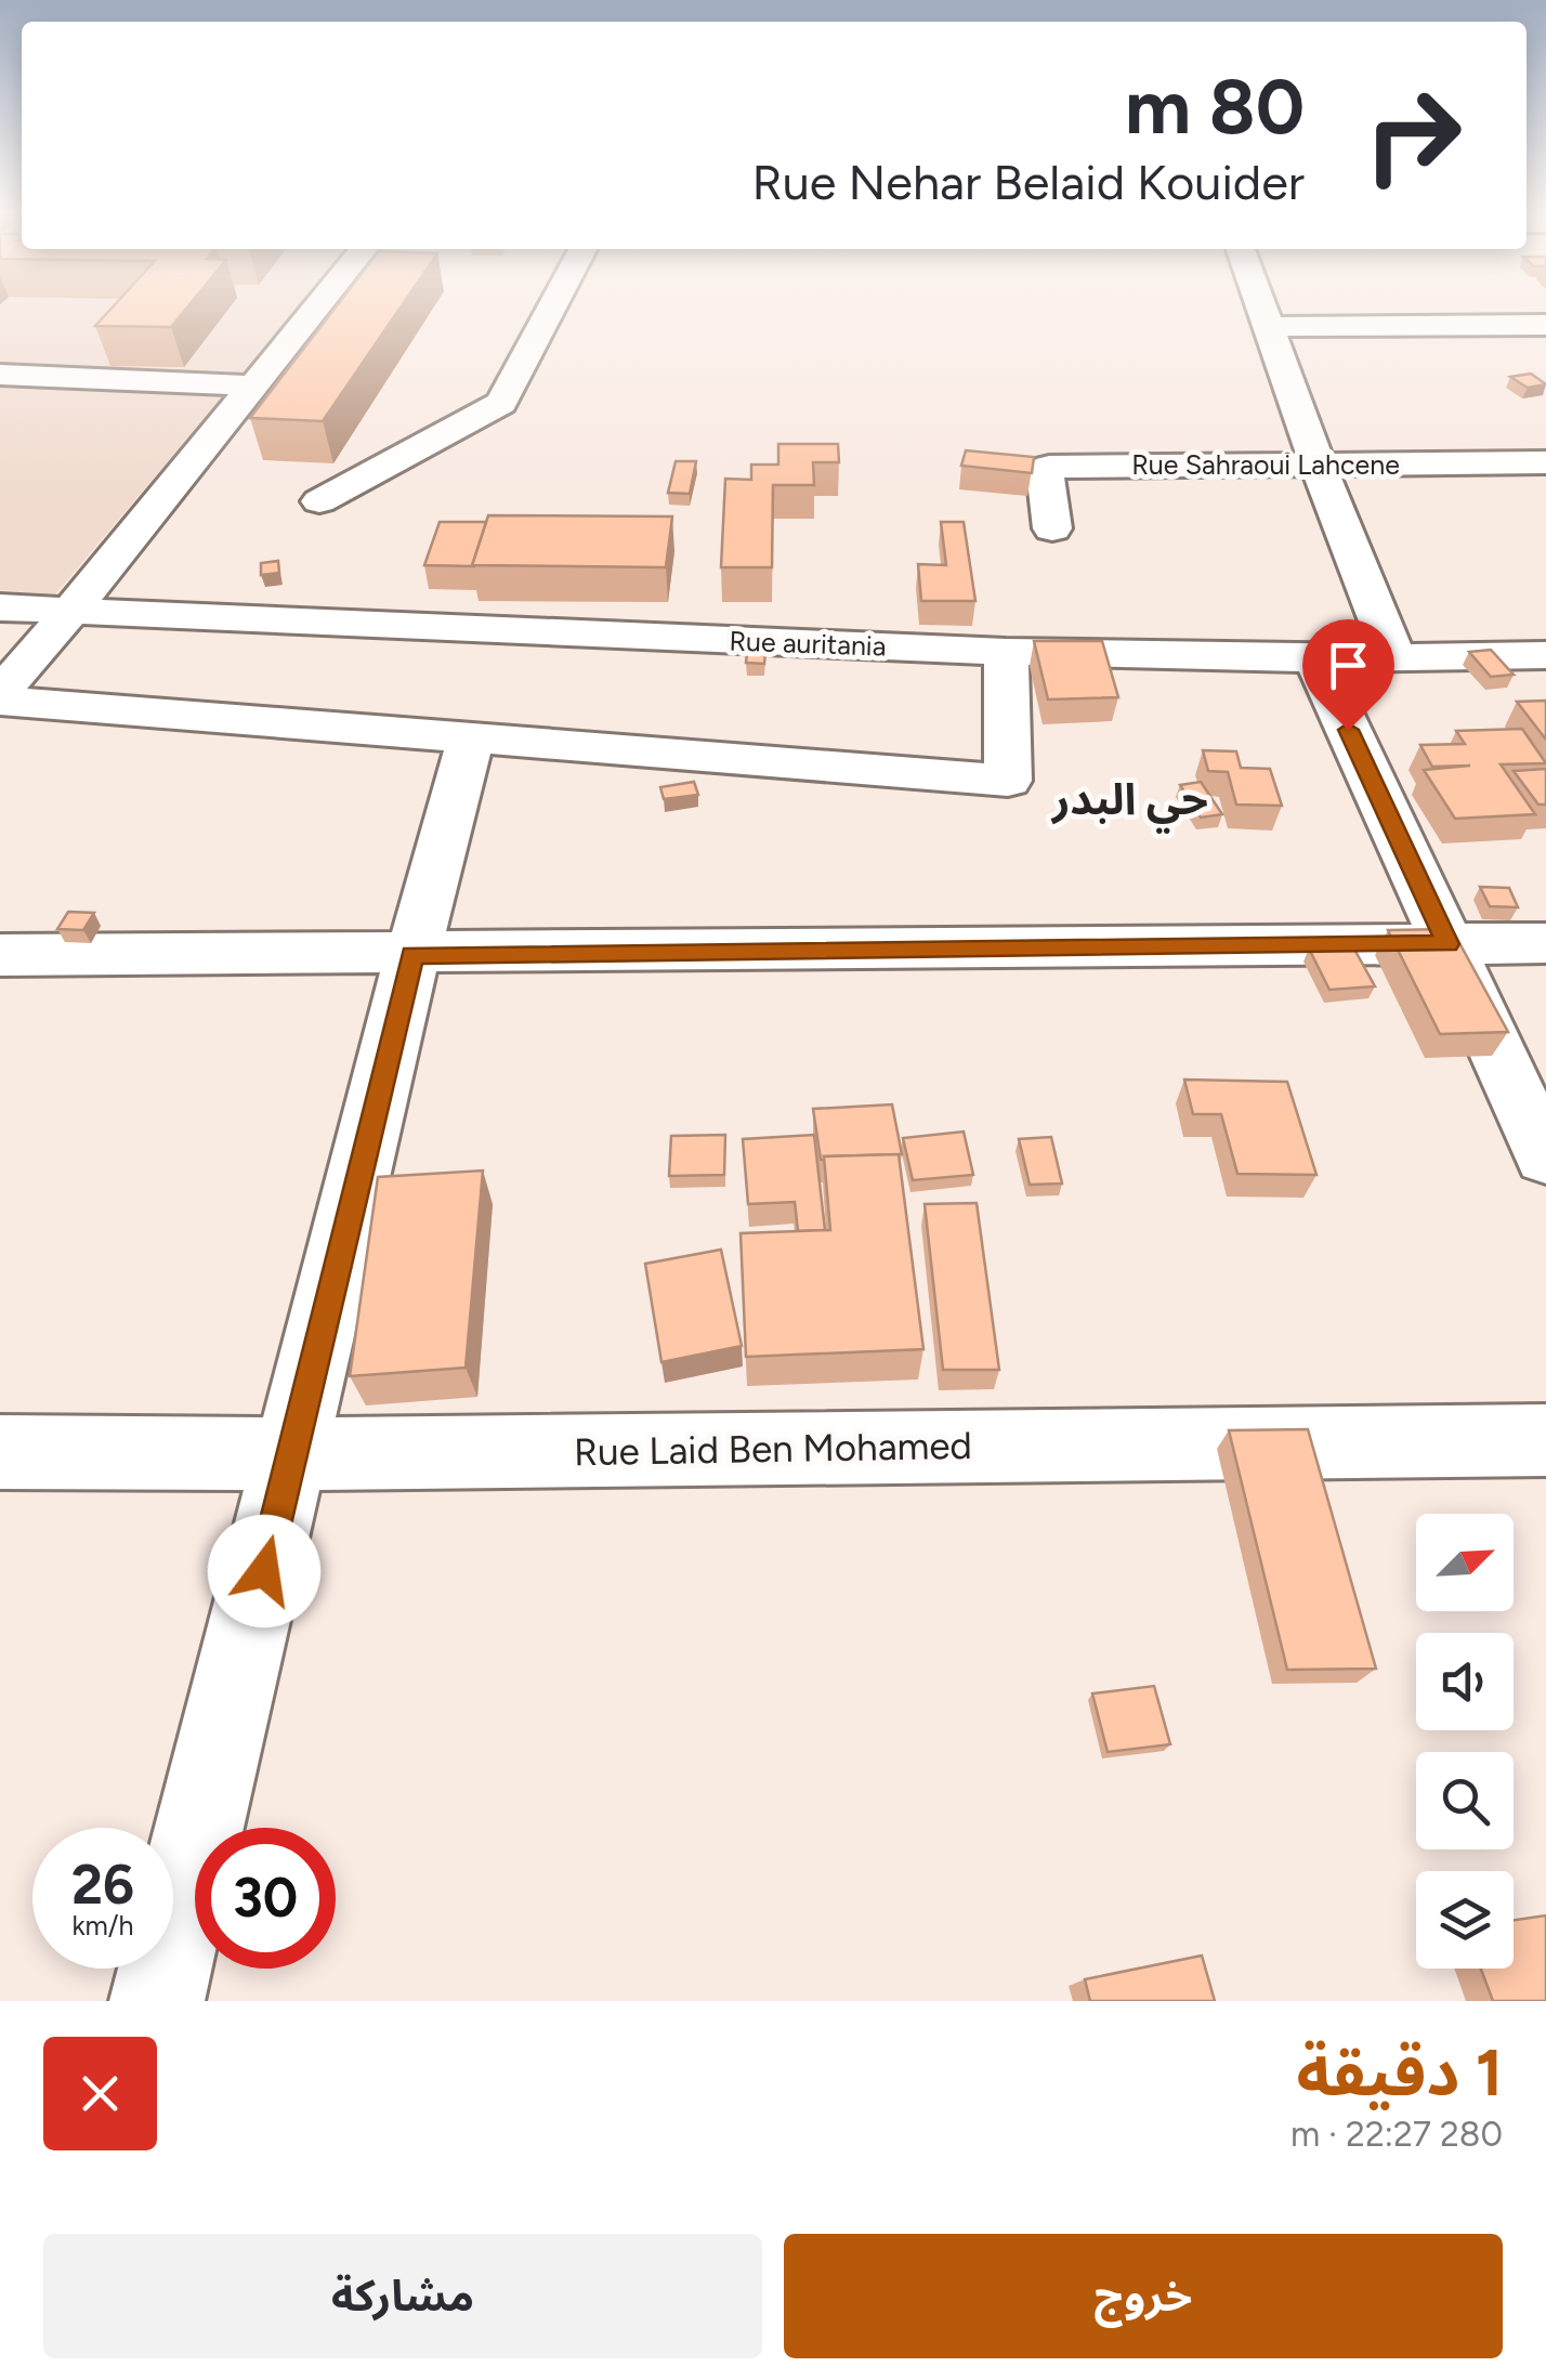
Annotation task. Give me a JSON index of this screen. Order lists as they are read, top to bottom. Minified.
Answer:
{"streets":{"street":["Rue Sahraoui Lahcene","Rue auritania","Rue Laid Ben Mohamed"]},"districts":["حي البدر"],"north":"top right","page":{"turn":["80 m","Rue Nehar Belaid Kouider"],"speed":"26 km/h","limit":"30","heading":["1 دقيقة","280 m · 22:27"],"buttons":["خروج","مشاركة"]}}
